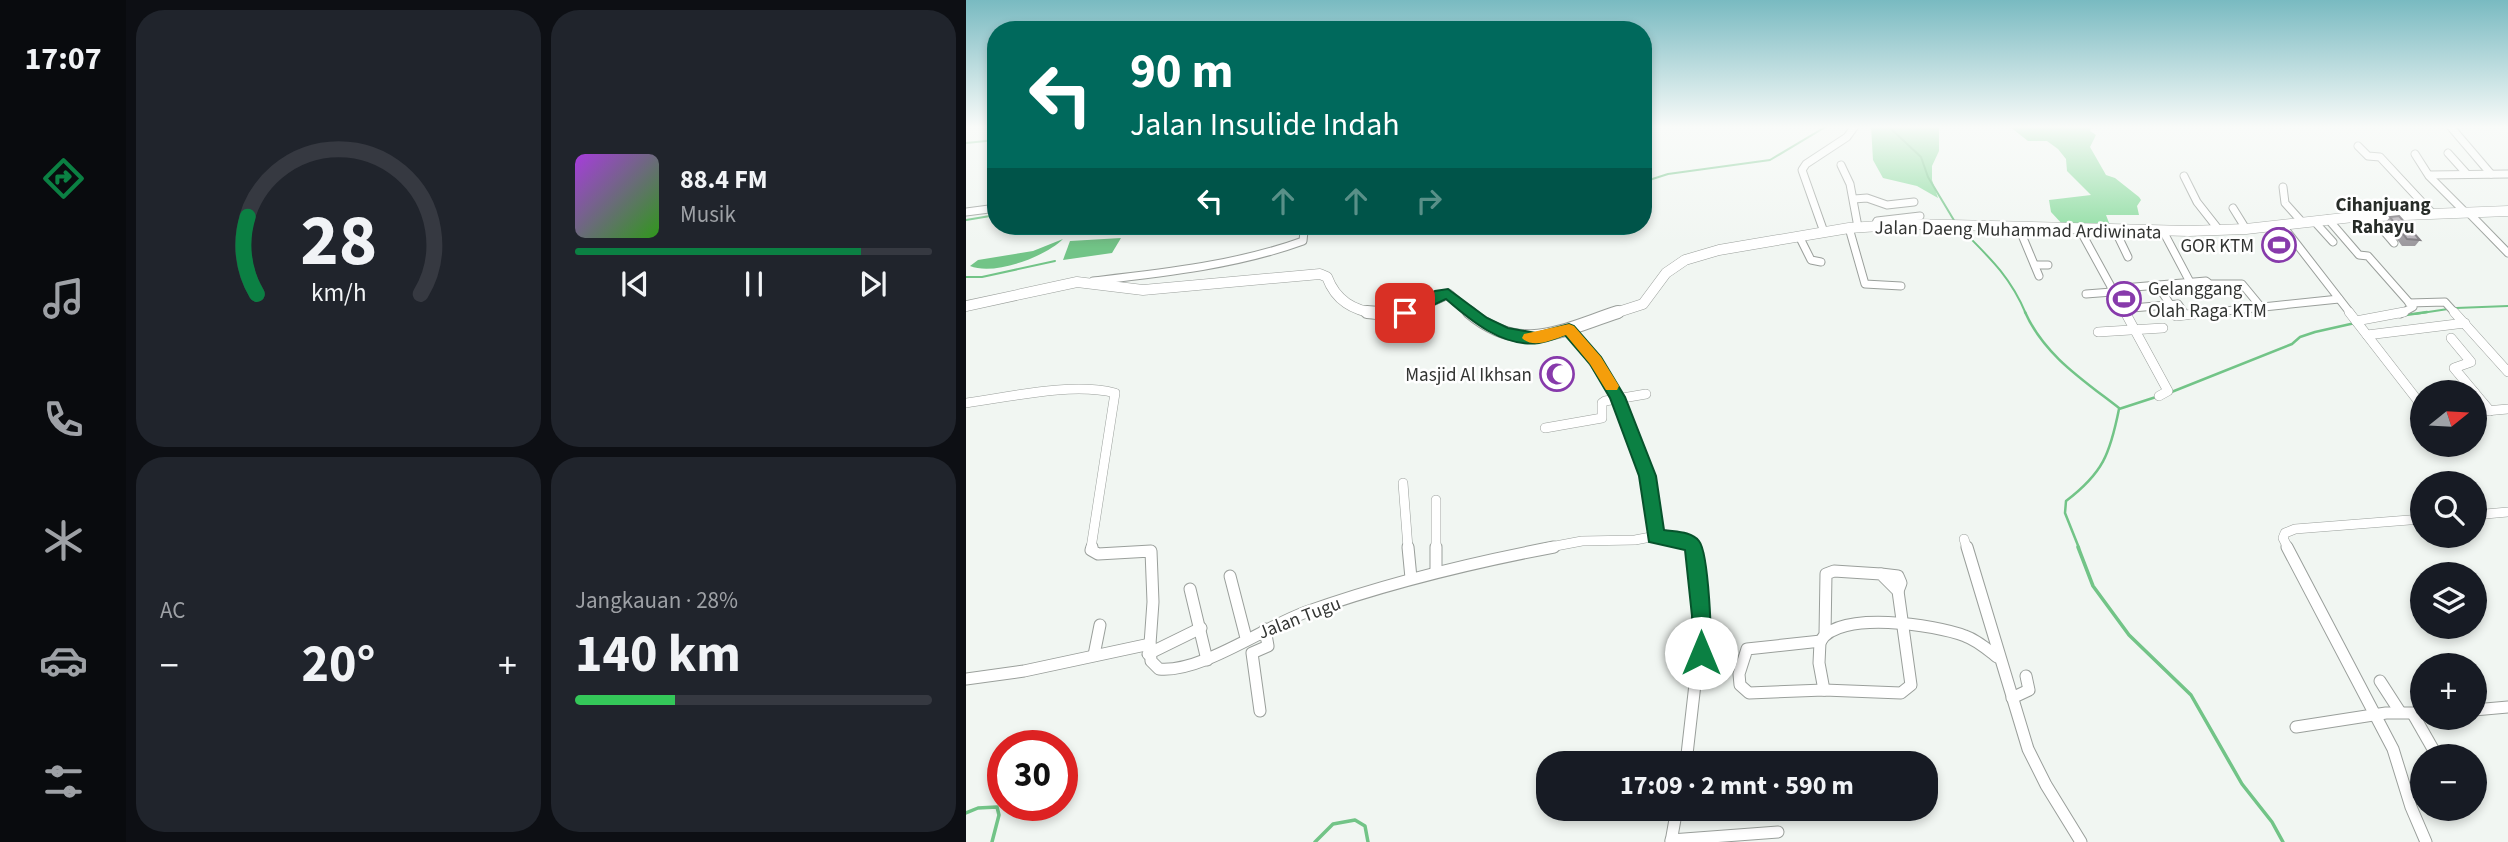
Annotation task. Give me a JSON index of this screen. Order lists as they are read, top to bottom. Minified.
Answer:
{"streets":{"main road":["Jalan Daeng Muhammad Ardiwinata"],"street":["Jalan Tugu"]},"districts":["Cihanjuang Rahayu"],"places":{"sports":["GOR KTM","Gelanggang Olah Raga KTM"],"mosque":["Masjid Al Ikhsan"]},"north":"right","page":{"tabs":"17:07","turn":["90 m","Jalan Insulide Indah"],"song":["88.4 FM","Musik"],"map_buttons":["+","−"],"tile":["AC",["Jangkauan · 28%","140 km"]],"heat":["−","20°","+"],"limit":"30","trip":"17:09 · 2 mnt · 590 m","gauge":["28","km/h"]}}
